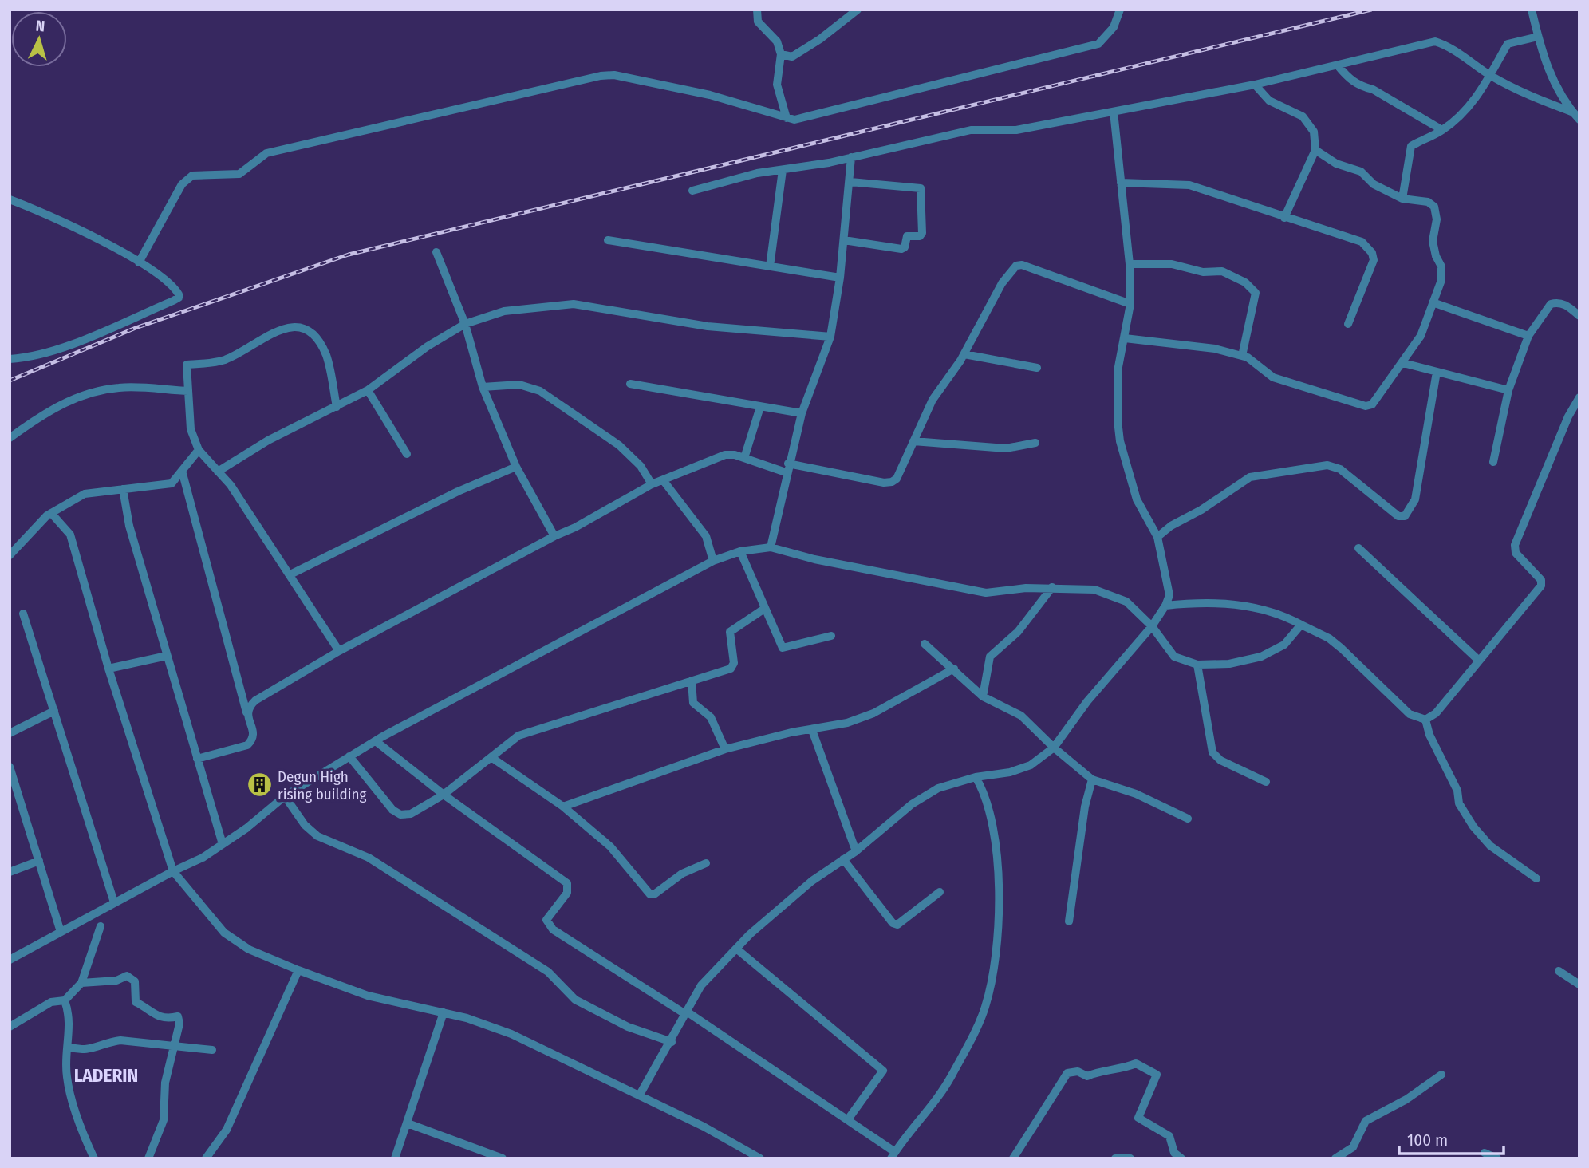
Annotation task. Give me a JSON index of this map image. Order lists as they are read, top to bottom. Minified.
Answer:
{"districts":["LADERIN"],"places":{"building":["Degun High rising building"]},"scale_bar":"100 m","north":"top"}
